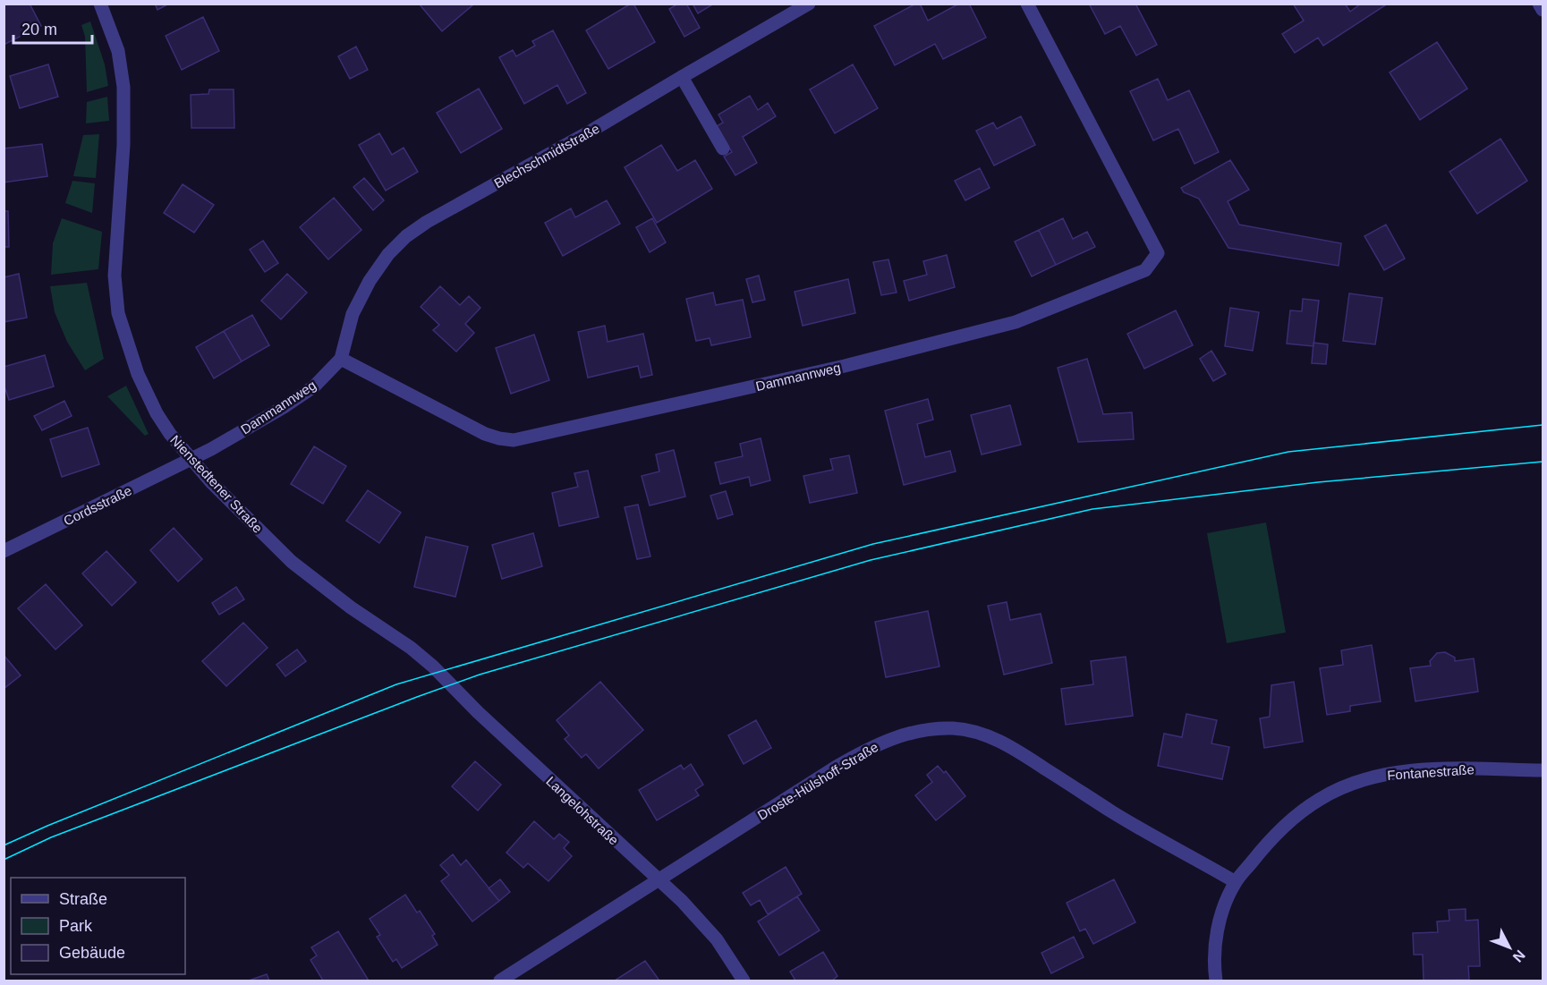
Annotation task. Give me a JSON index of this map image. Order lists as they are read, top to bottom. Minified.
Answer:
{"streets":{"street":["Blechschmidtstraße","Dammannweg","Nienstedtener Straße","Cordsstraße","Fontanestraße","Droste-Hülshoff-Straße","Langelohstraße"]},"crossings":[["Blechschmidtstraße","Dammannweg"],["Dammannweg","Nienstedtener Straße"],["Dammannweg","Cordsstraße"],["Nienstedtener Straße","Cordsstraße"],["Nienstedtener Straße","Langelohstraße"],["Fontanestraße","Droste-Hülshoff-Straße"],["Droste-Hülshoff-Straße","Langelohstraße"]],"legend":["Straße","Park","Gebäude"],"scale_bar":"20 m","north":"bottom right"}
